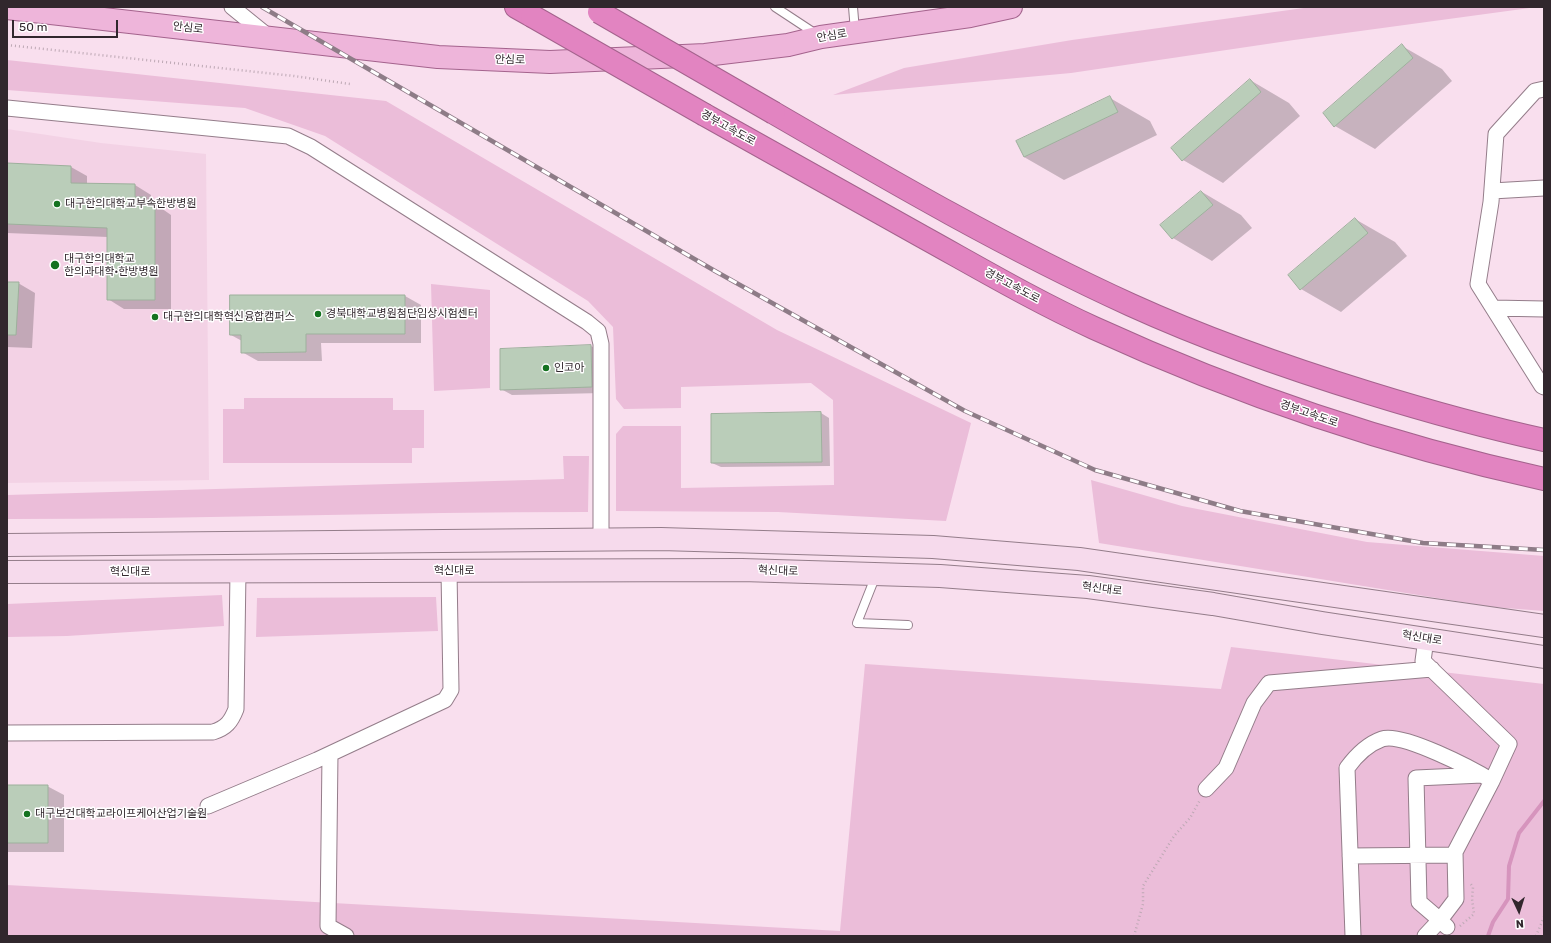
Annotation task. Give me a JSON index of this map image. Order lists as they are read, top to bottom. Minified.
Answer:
{"streets":{"highway":["경부고속도로"],"main road":["안심로","혁신대로"]},"places":["대구한의대학교부속한방병원","대구한의대학교 한의과대학·한방병원","경북대학교병원첨단임상시험센터","대구한의대학혁신융합캠퍼스","인코아","대구보건대학교라이프케어산업기술원"],"scale_bar":"50 m","north":"bottom"}
